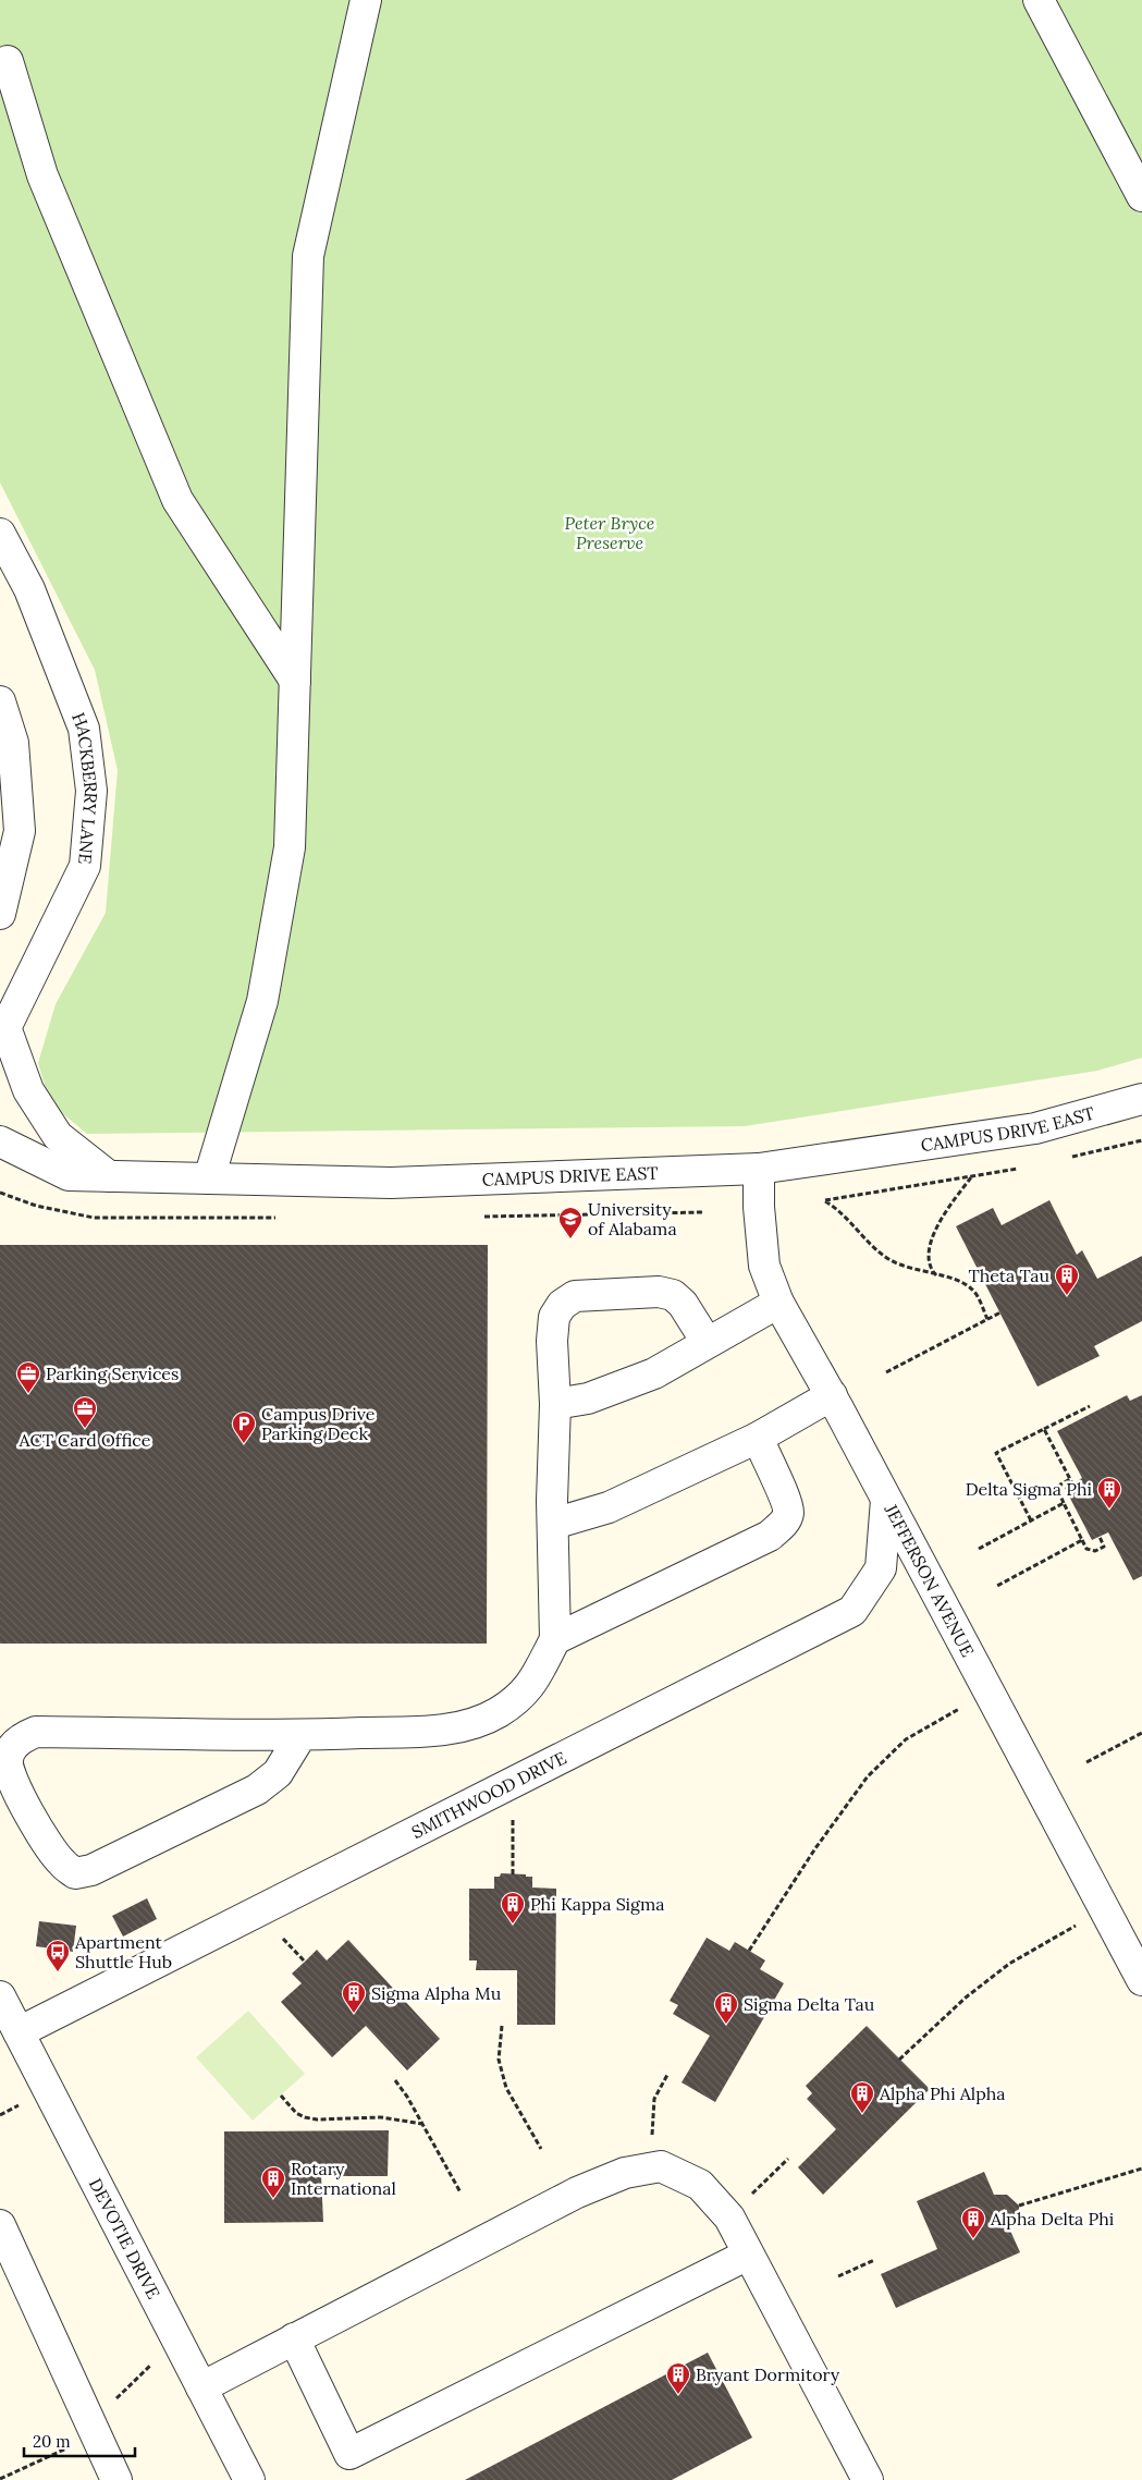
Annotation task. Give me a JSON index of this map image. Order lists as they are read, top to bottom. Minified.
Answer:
{"streets":{"street":["HACKBERRY LANE","CAMPUS DRIVE EAST","JEFFERSON AVENUE","SMITHWOOD DRIVE","DEVOTIE DRIVE"]},"crossings":[["CAMPUS DRIVE EAST","JEFFERSON AVENUE"],["JEFFERSON AVENUE","SMITHWOOD DRIVE"],["SMITHWOOD DRIVE","DEVOTIE DRIVE"]],"parks":["Peter Bryce Preserve"],"places":{"school or university":["University of Alabama"],"building":["Theta Tau","Delta Sigma Phi","Phi Kappa Sigma","Sigma Alpha Mu","Sigma Delta Tau","Alpha Phi Alpha","Rotary International","Alpha Delta Phi","Bryant Dormitory"],"office":["Parking Services","ACT Card Office"],"parking":["Campus Drive Parking Deck"],"bus stop":["Apartment Shuttle Hub"]},"scale_bar":"20 m"}
